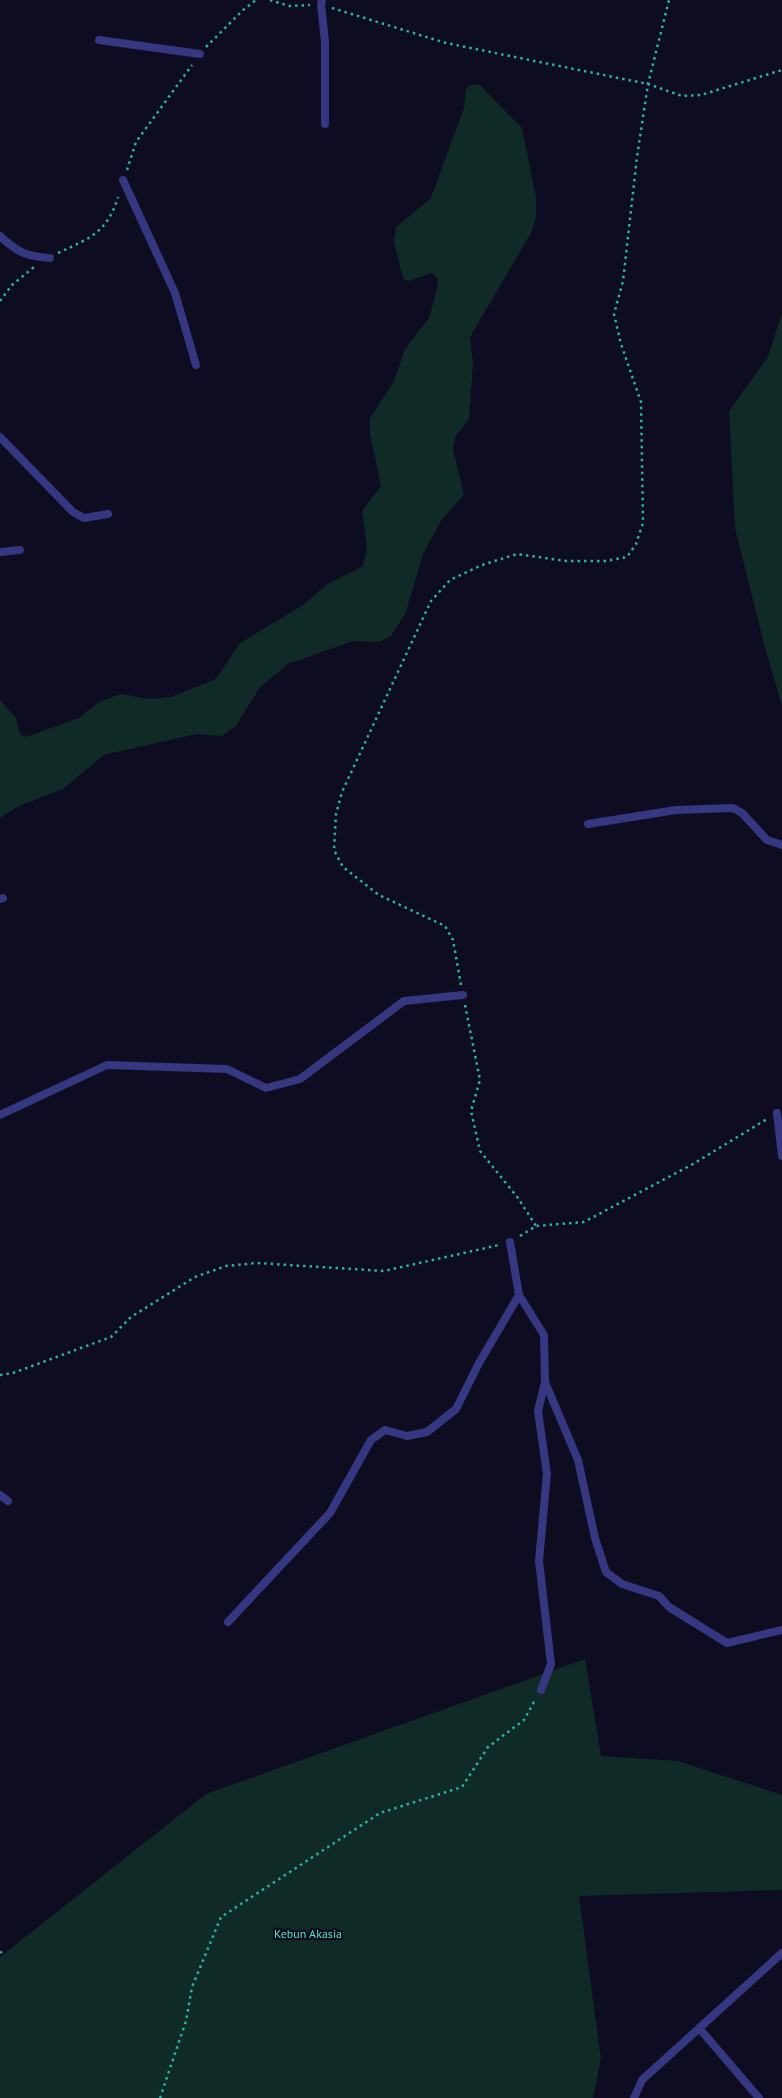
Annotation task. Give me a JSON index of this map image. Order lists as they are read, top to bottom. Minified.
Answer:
{"parks":["Kebun Akasia"]}
